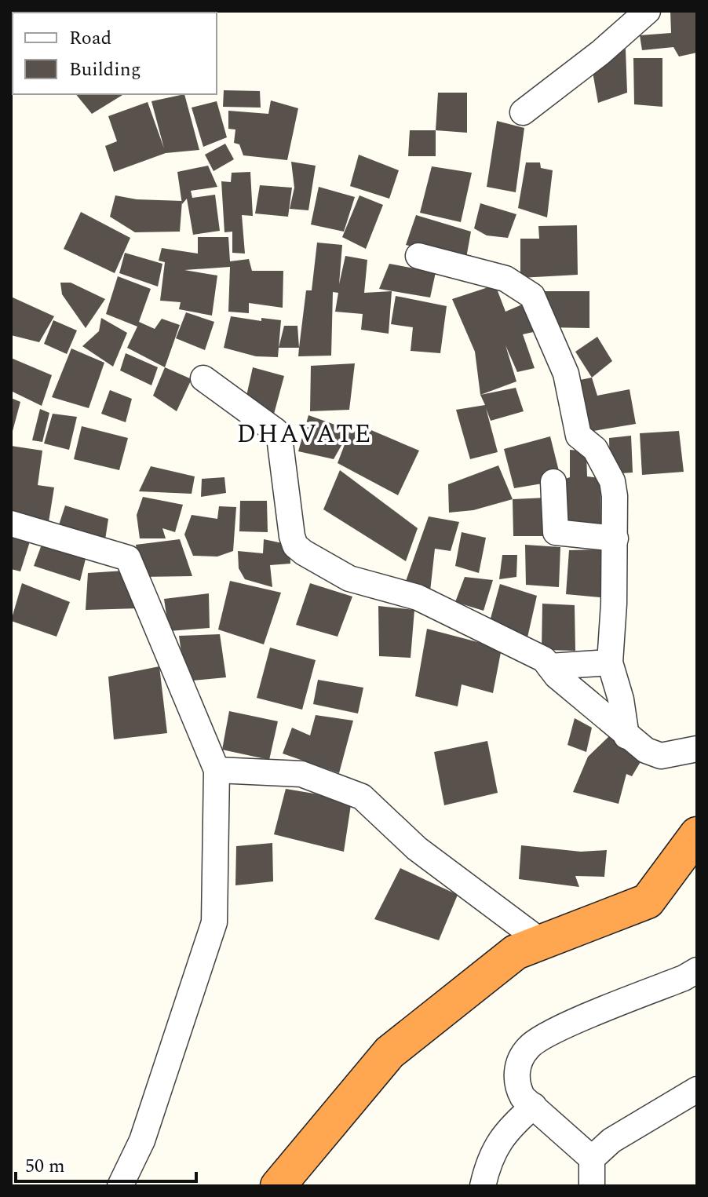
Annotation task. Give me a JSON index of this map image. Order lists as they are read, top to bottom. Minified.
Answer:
{"districts":["DHAVATE"],"legend":["Road","Building"],"scale_bar":"50 m"}
